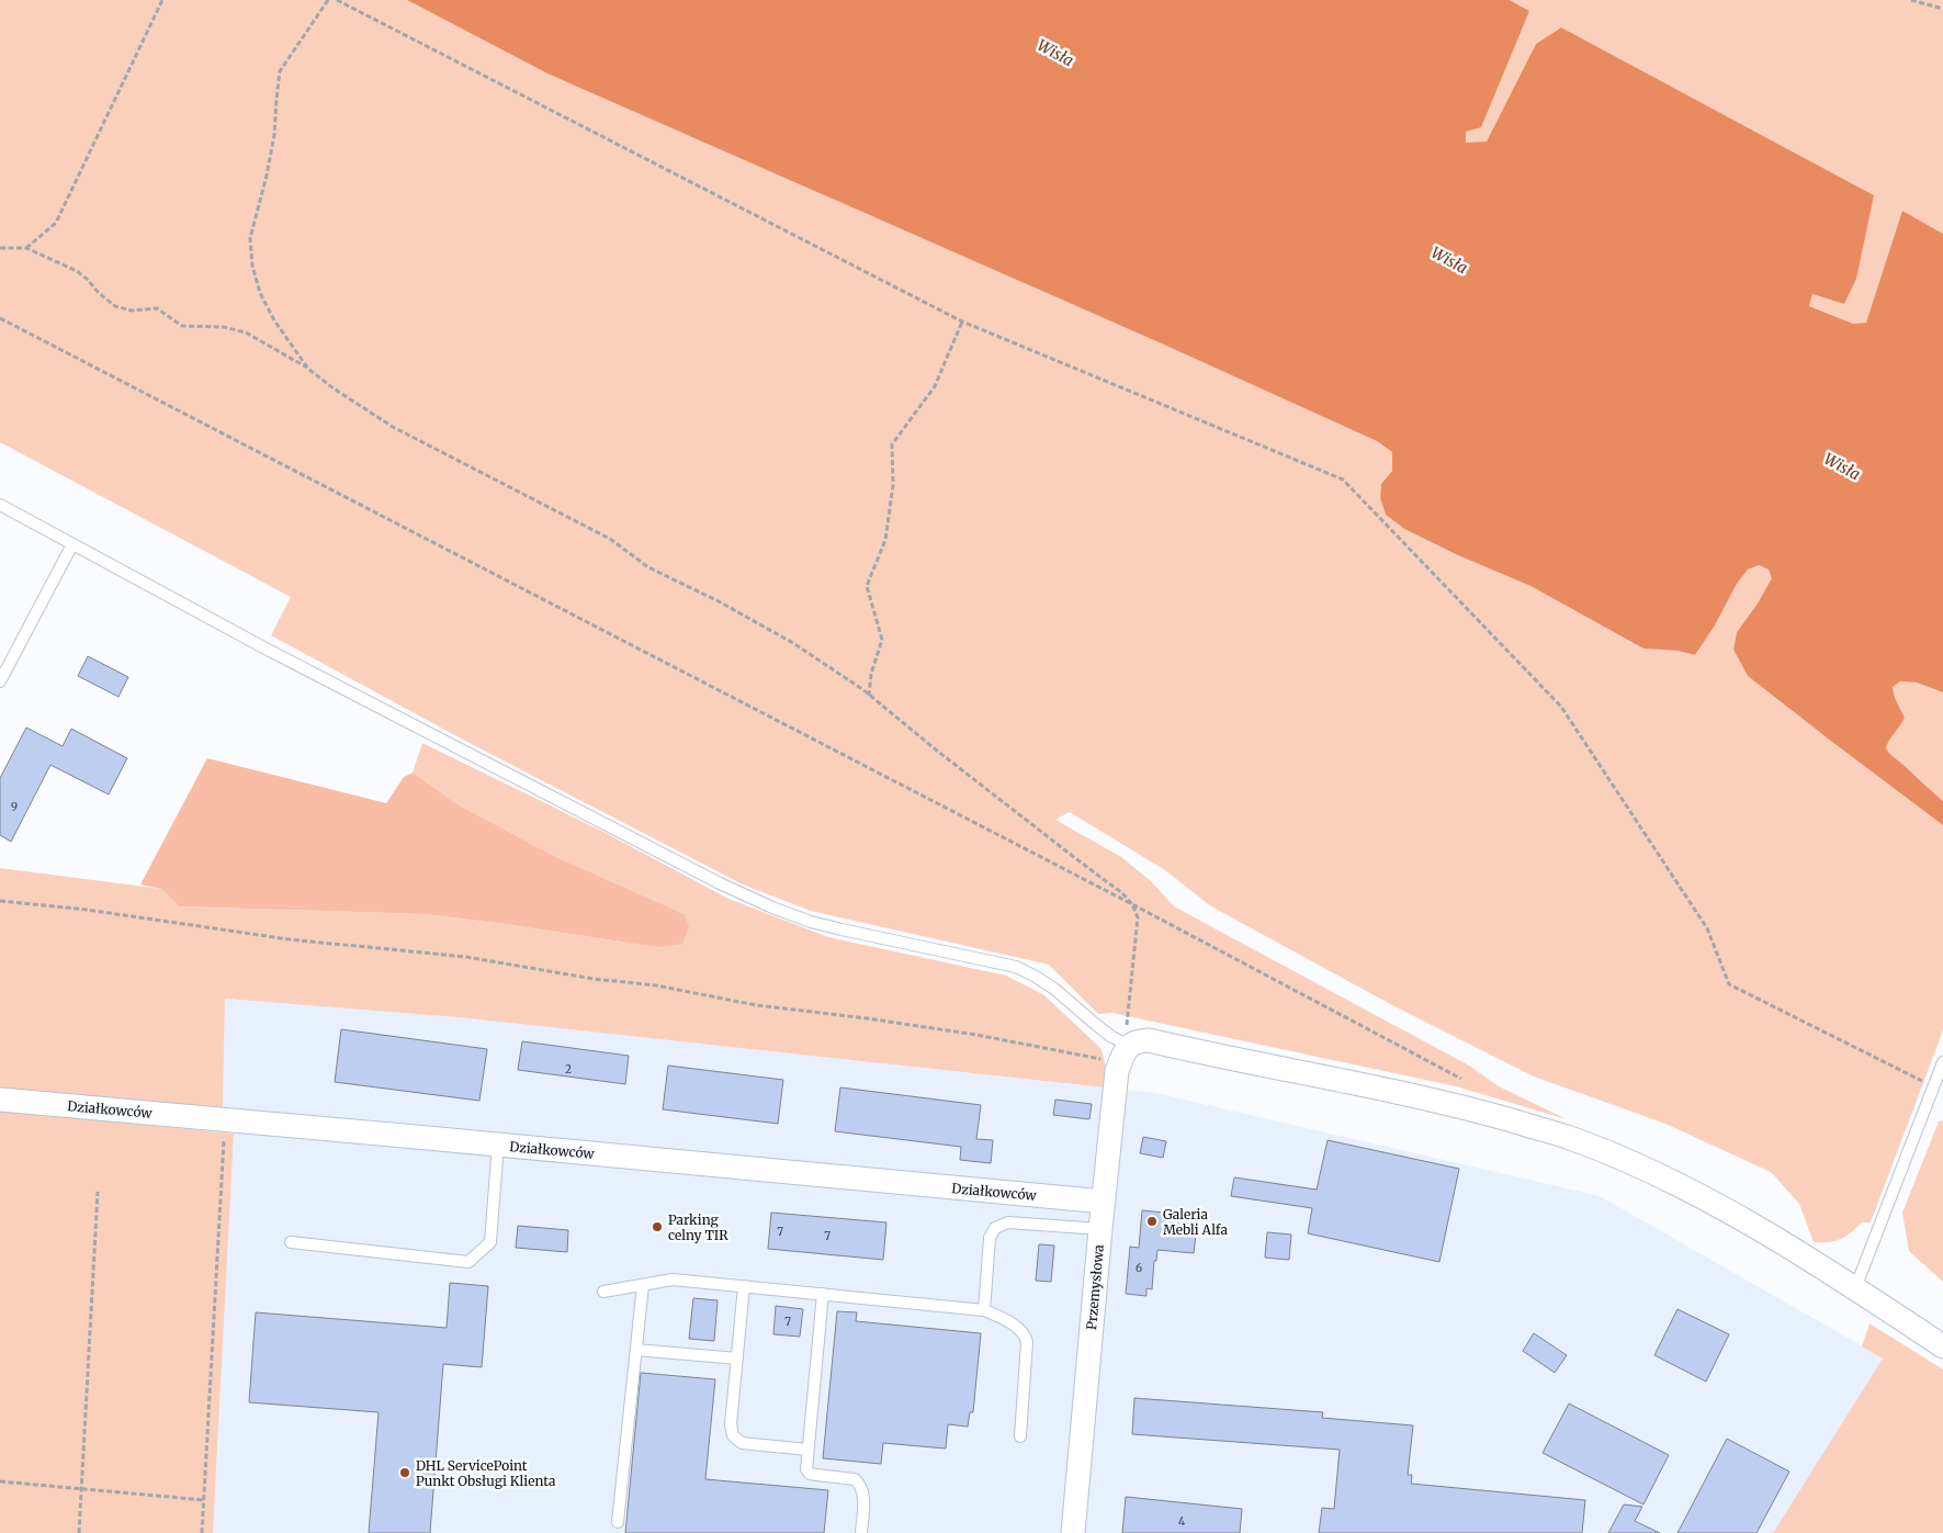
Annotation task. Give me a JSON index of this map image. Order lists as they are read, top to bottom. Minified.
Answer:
{"streets":{"street":["Działkowców","Przemysłowa"]},"crossings":[["Działkowców","Przemysłowa"]],"water":["Wisła"],"places":["Galeria Mebli Alfa","Parking celny TIR","DHL ServicePoint Punkt Obsługi Klienta"],"house_numbers":["9","2","7","7","6","7","4"]}
